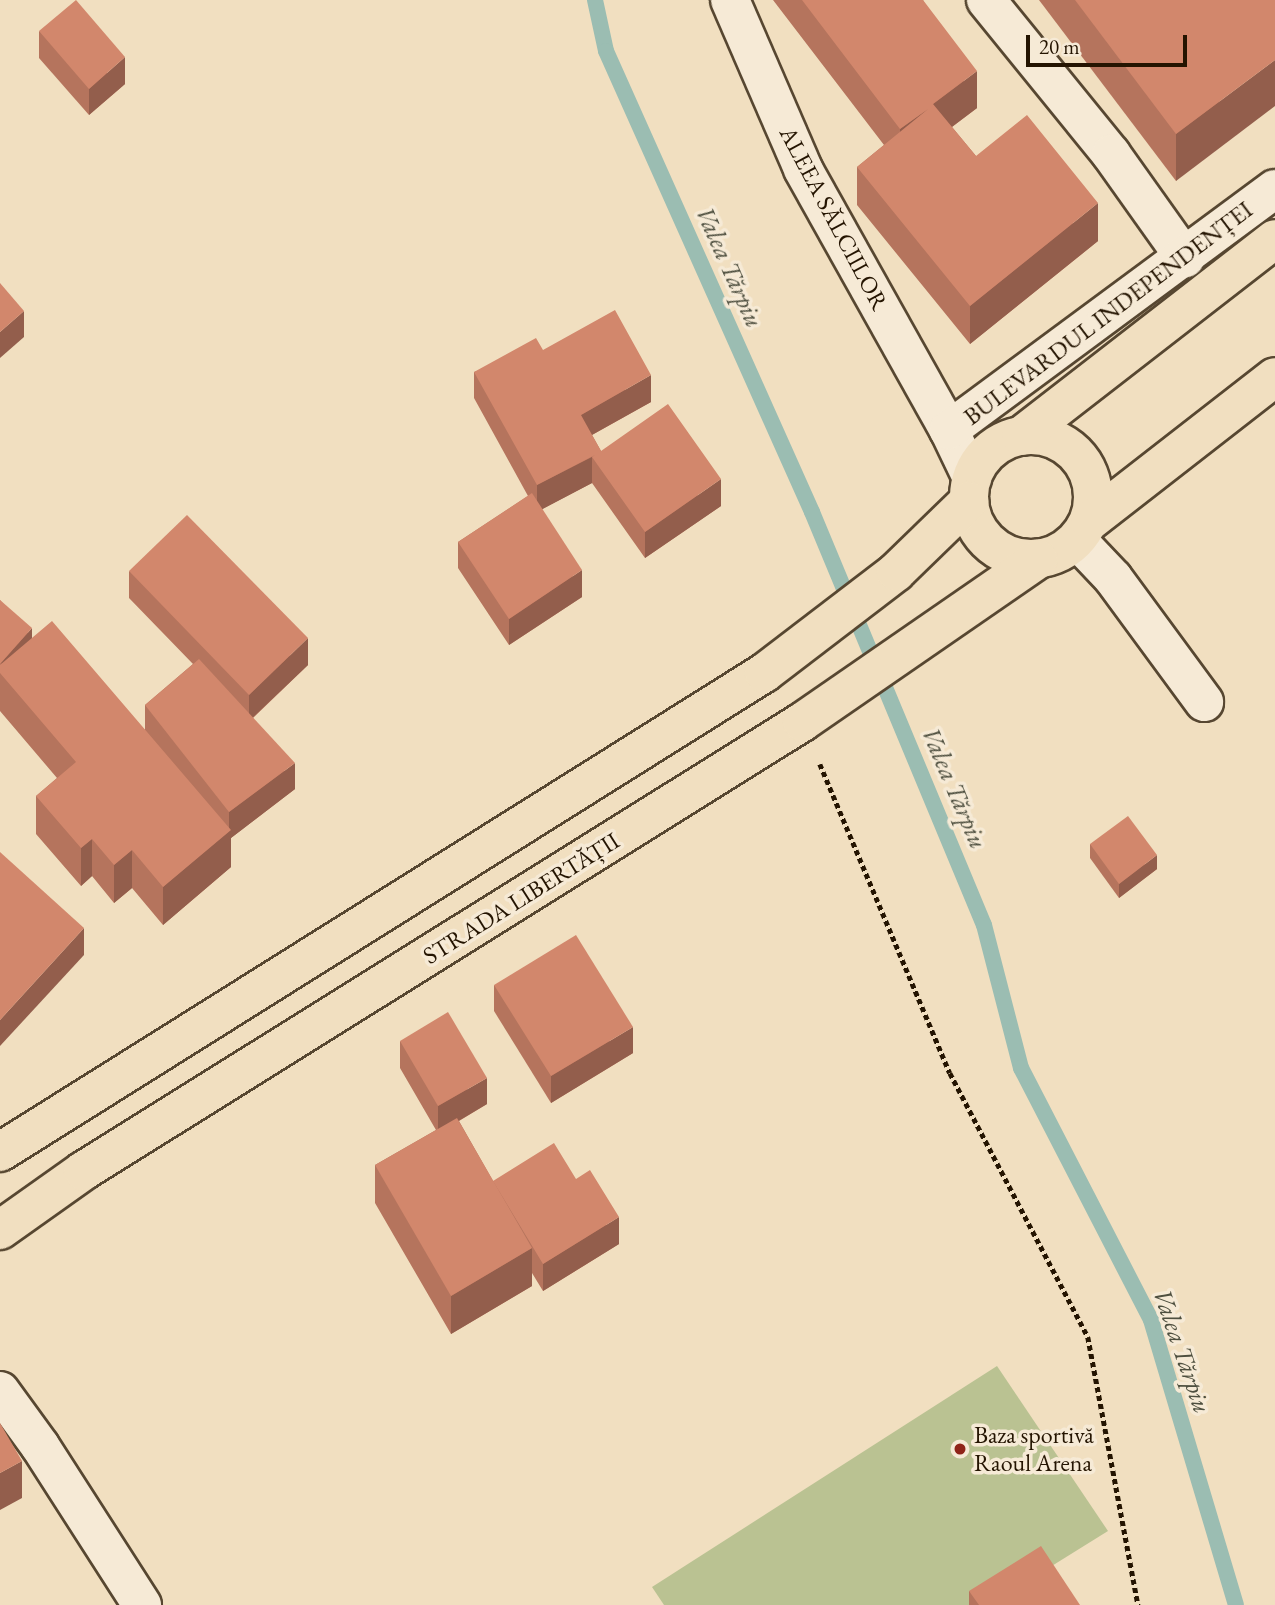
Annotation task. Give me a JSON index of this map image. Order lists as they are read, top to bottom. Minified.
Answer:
{"streets":{"main road":["BULEVARDUL INDEPENDENȚEI","STRADA LIBERTĂȚII"],"street":["ALEEA SĂLCIILOR"]},"crossings":[["ALEEA SĂLCIILOR","BULEVARDUL INDEPENDENȚEI"],["BULEVARDUL INDEPENDENȚEI","STRADA LIBERTĂȚII"]],"water":["Valea Tărpiu"],"places":["Baza sportivă Raoul Arena"],"scale_bar":"20 m"}
